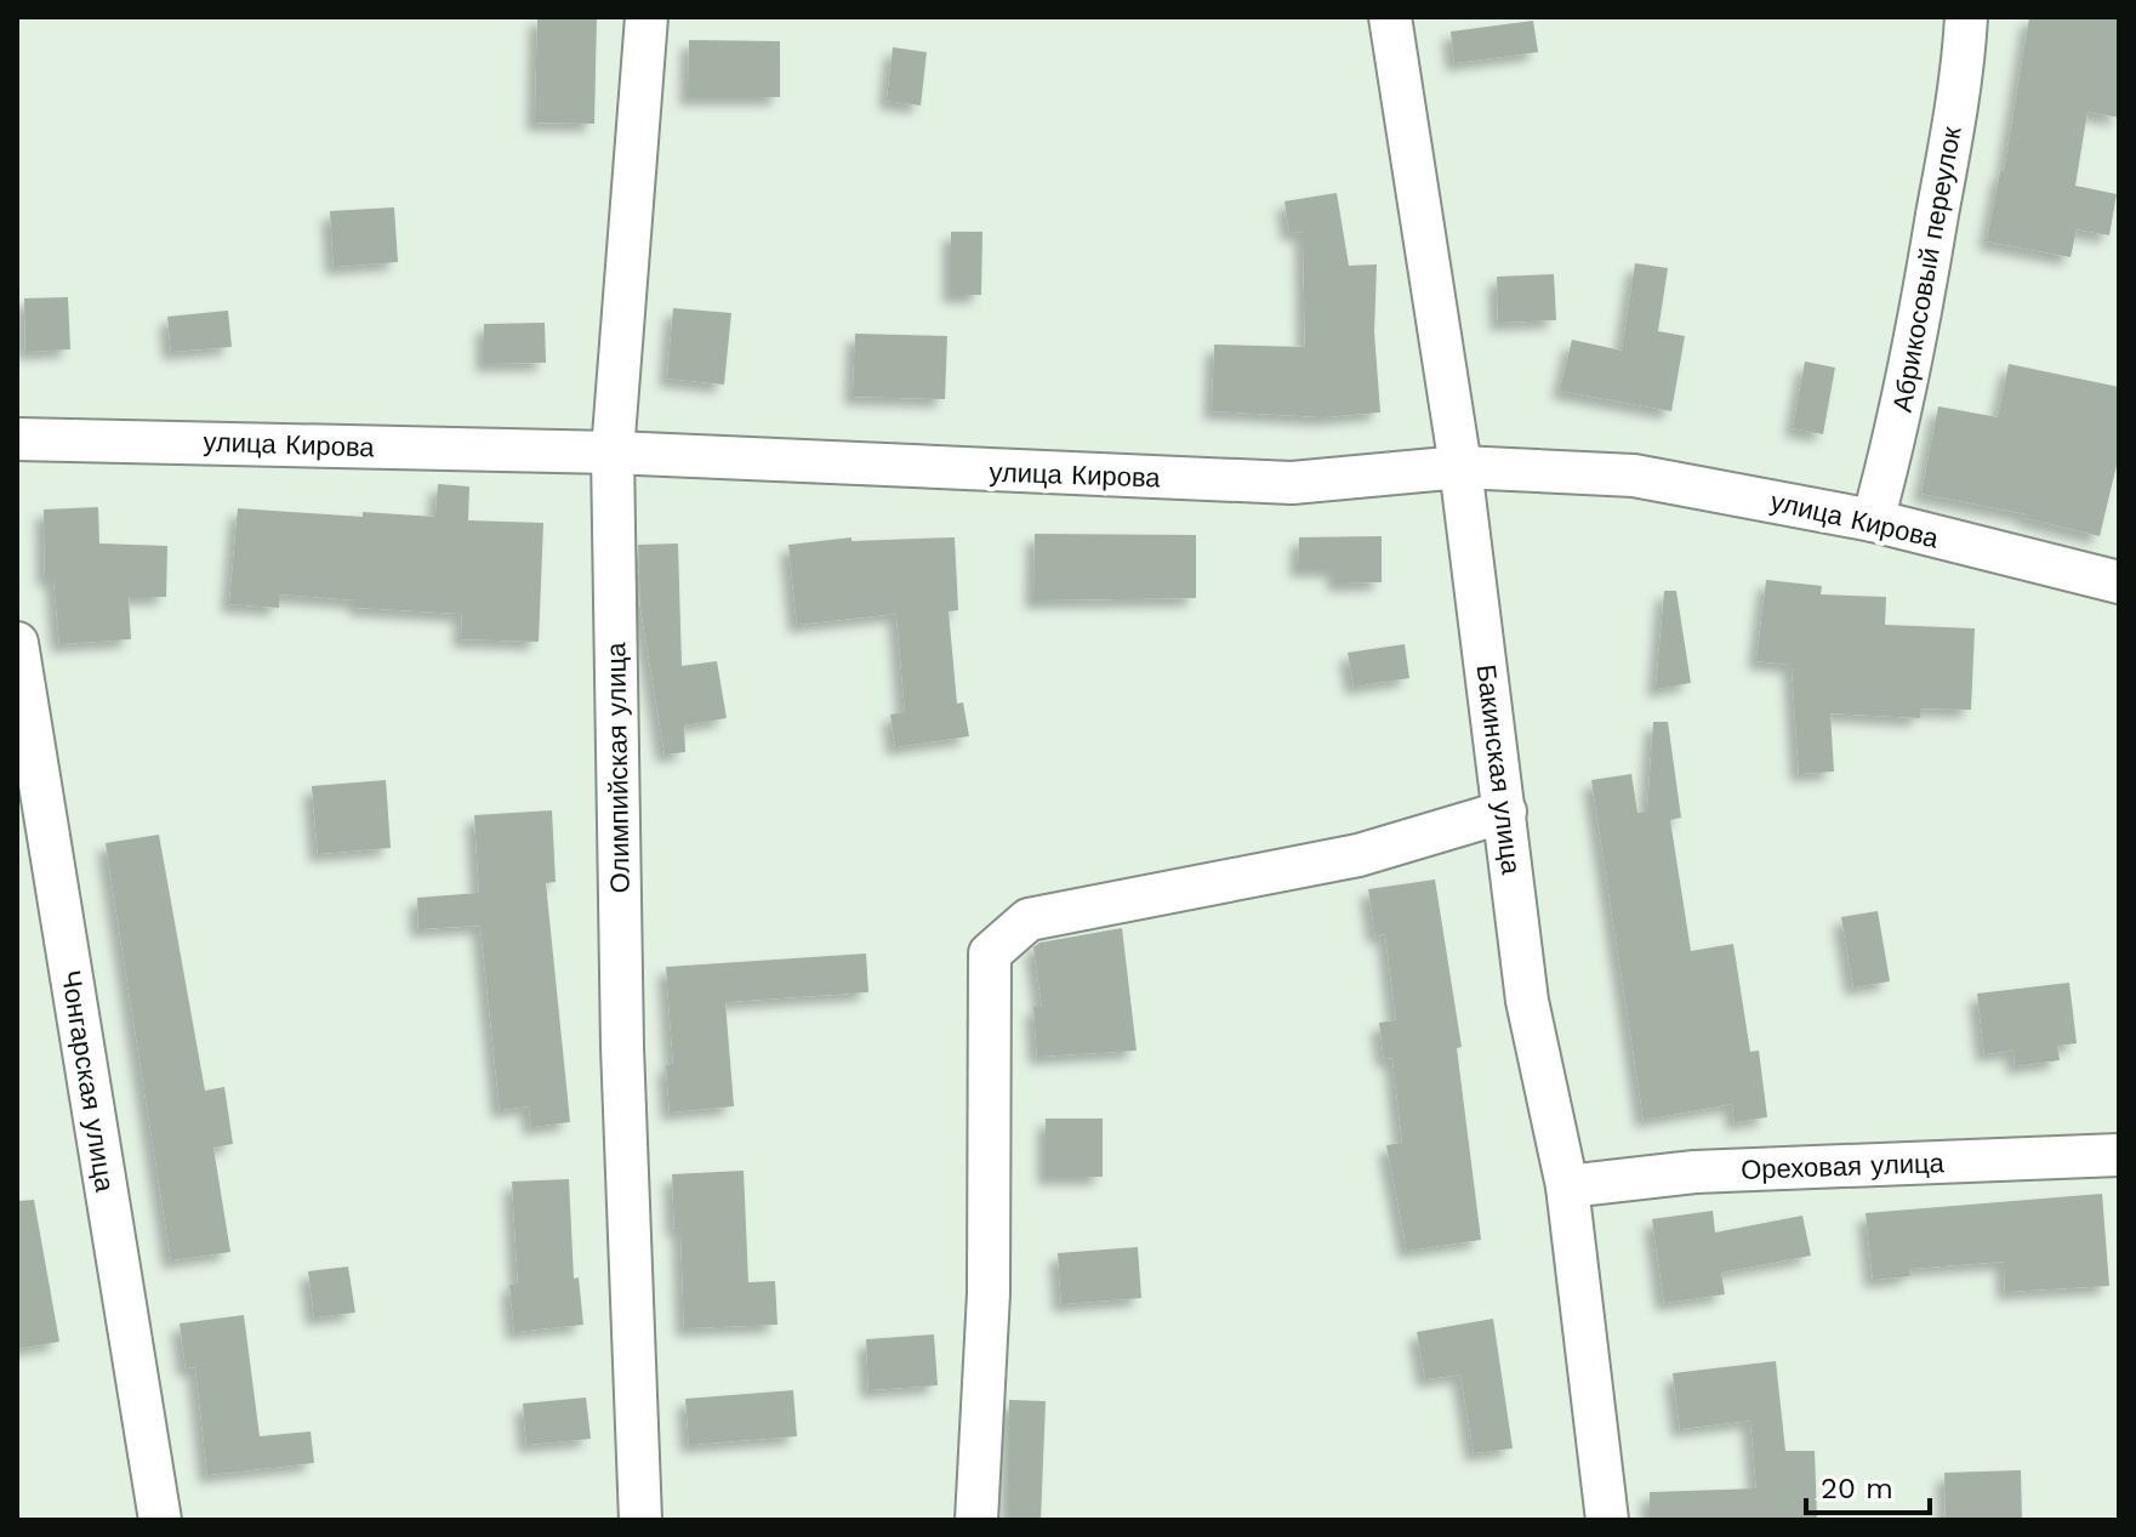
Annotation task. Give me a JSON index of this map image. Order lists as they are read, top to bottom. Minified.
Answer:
{"streets":{"street":["Абрикосовый переулок","улица Кирова","Олимпийская улица","Бакинская улица","Чонгарская улица","Ореховая улица"]},"crossings":[["Абрикосовый переулок","улица Кирова"],["улица Кирова","Олимпийская улица"],["улица Кирова","Бакинская улица"],["Бакинская улица","Ореховая улица"]],"scale_bar":"20 m"}
